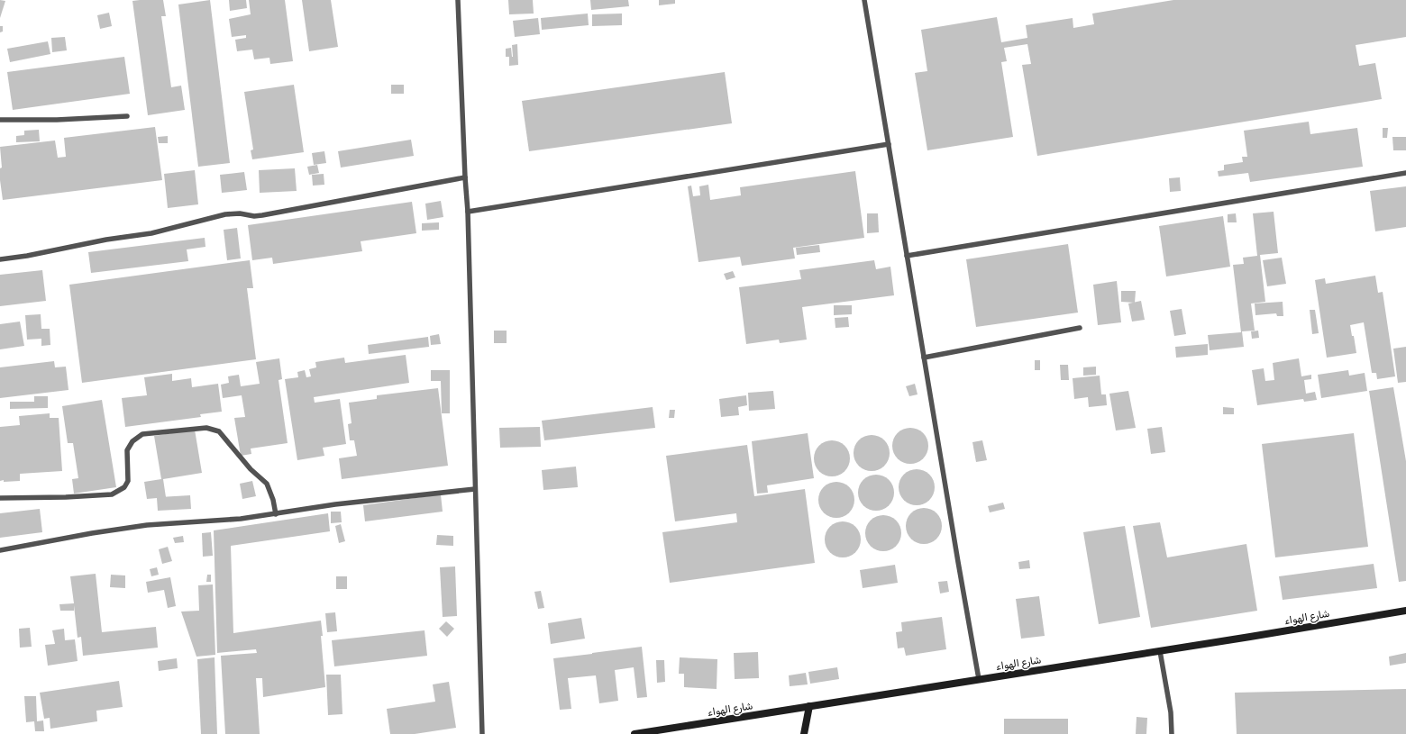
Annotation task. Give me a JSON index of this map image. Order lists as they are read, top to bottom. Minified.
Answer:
{"streets":{"street":["شارع الهواء"]}}
